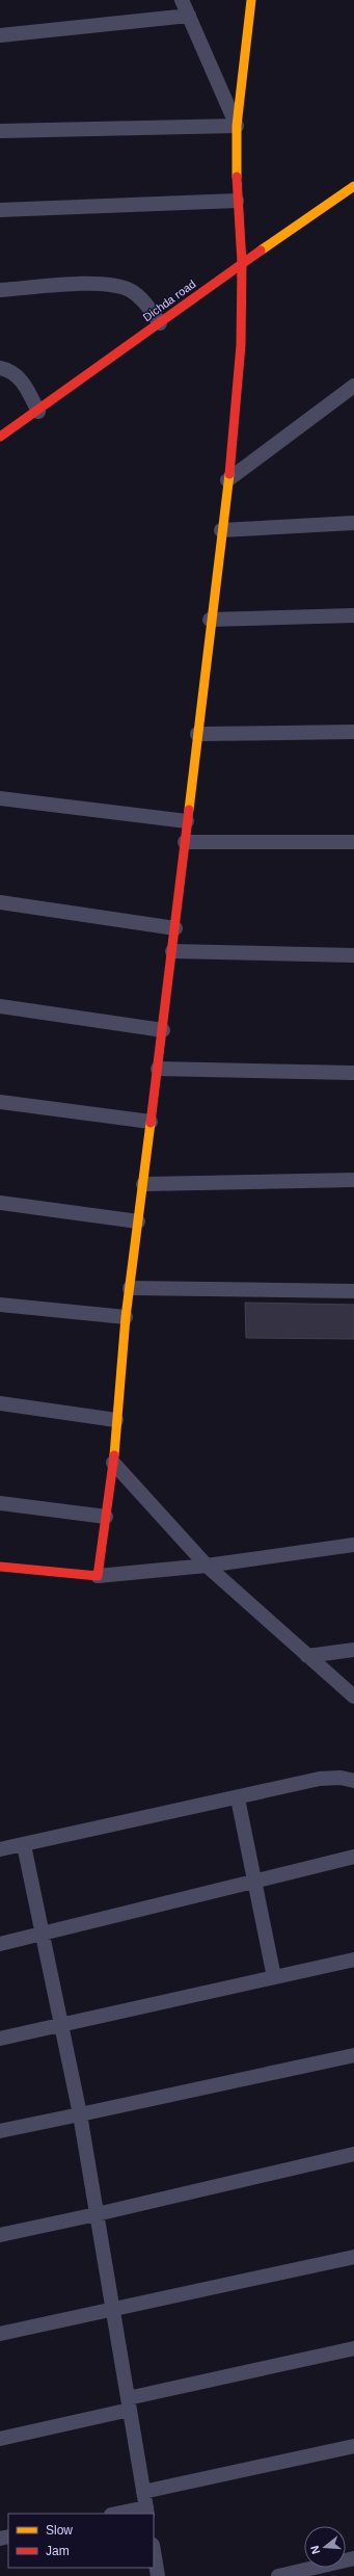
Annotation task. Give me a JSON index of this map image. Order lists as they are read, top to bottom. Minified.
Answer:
{"streets":{"street":["Dichda road"]},"legend":["Slow","Jam"],"north":"left"}
